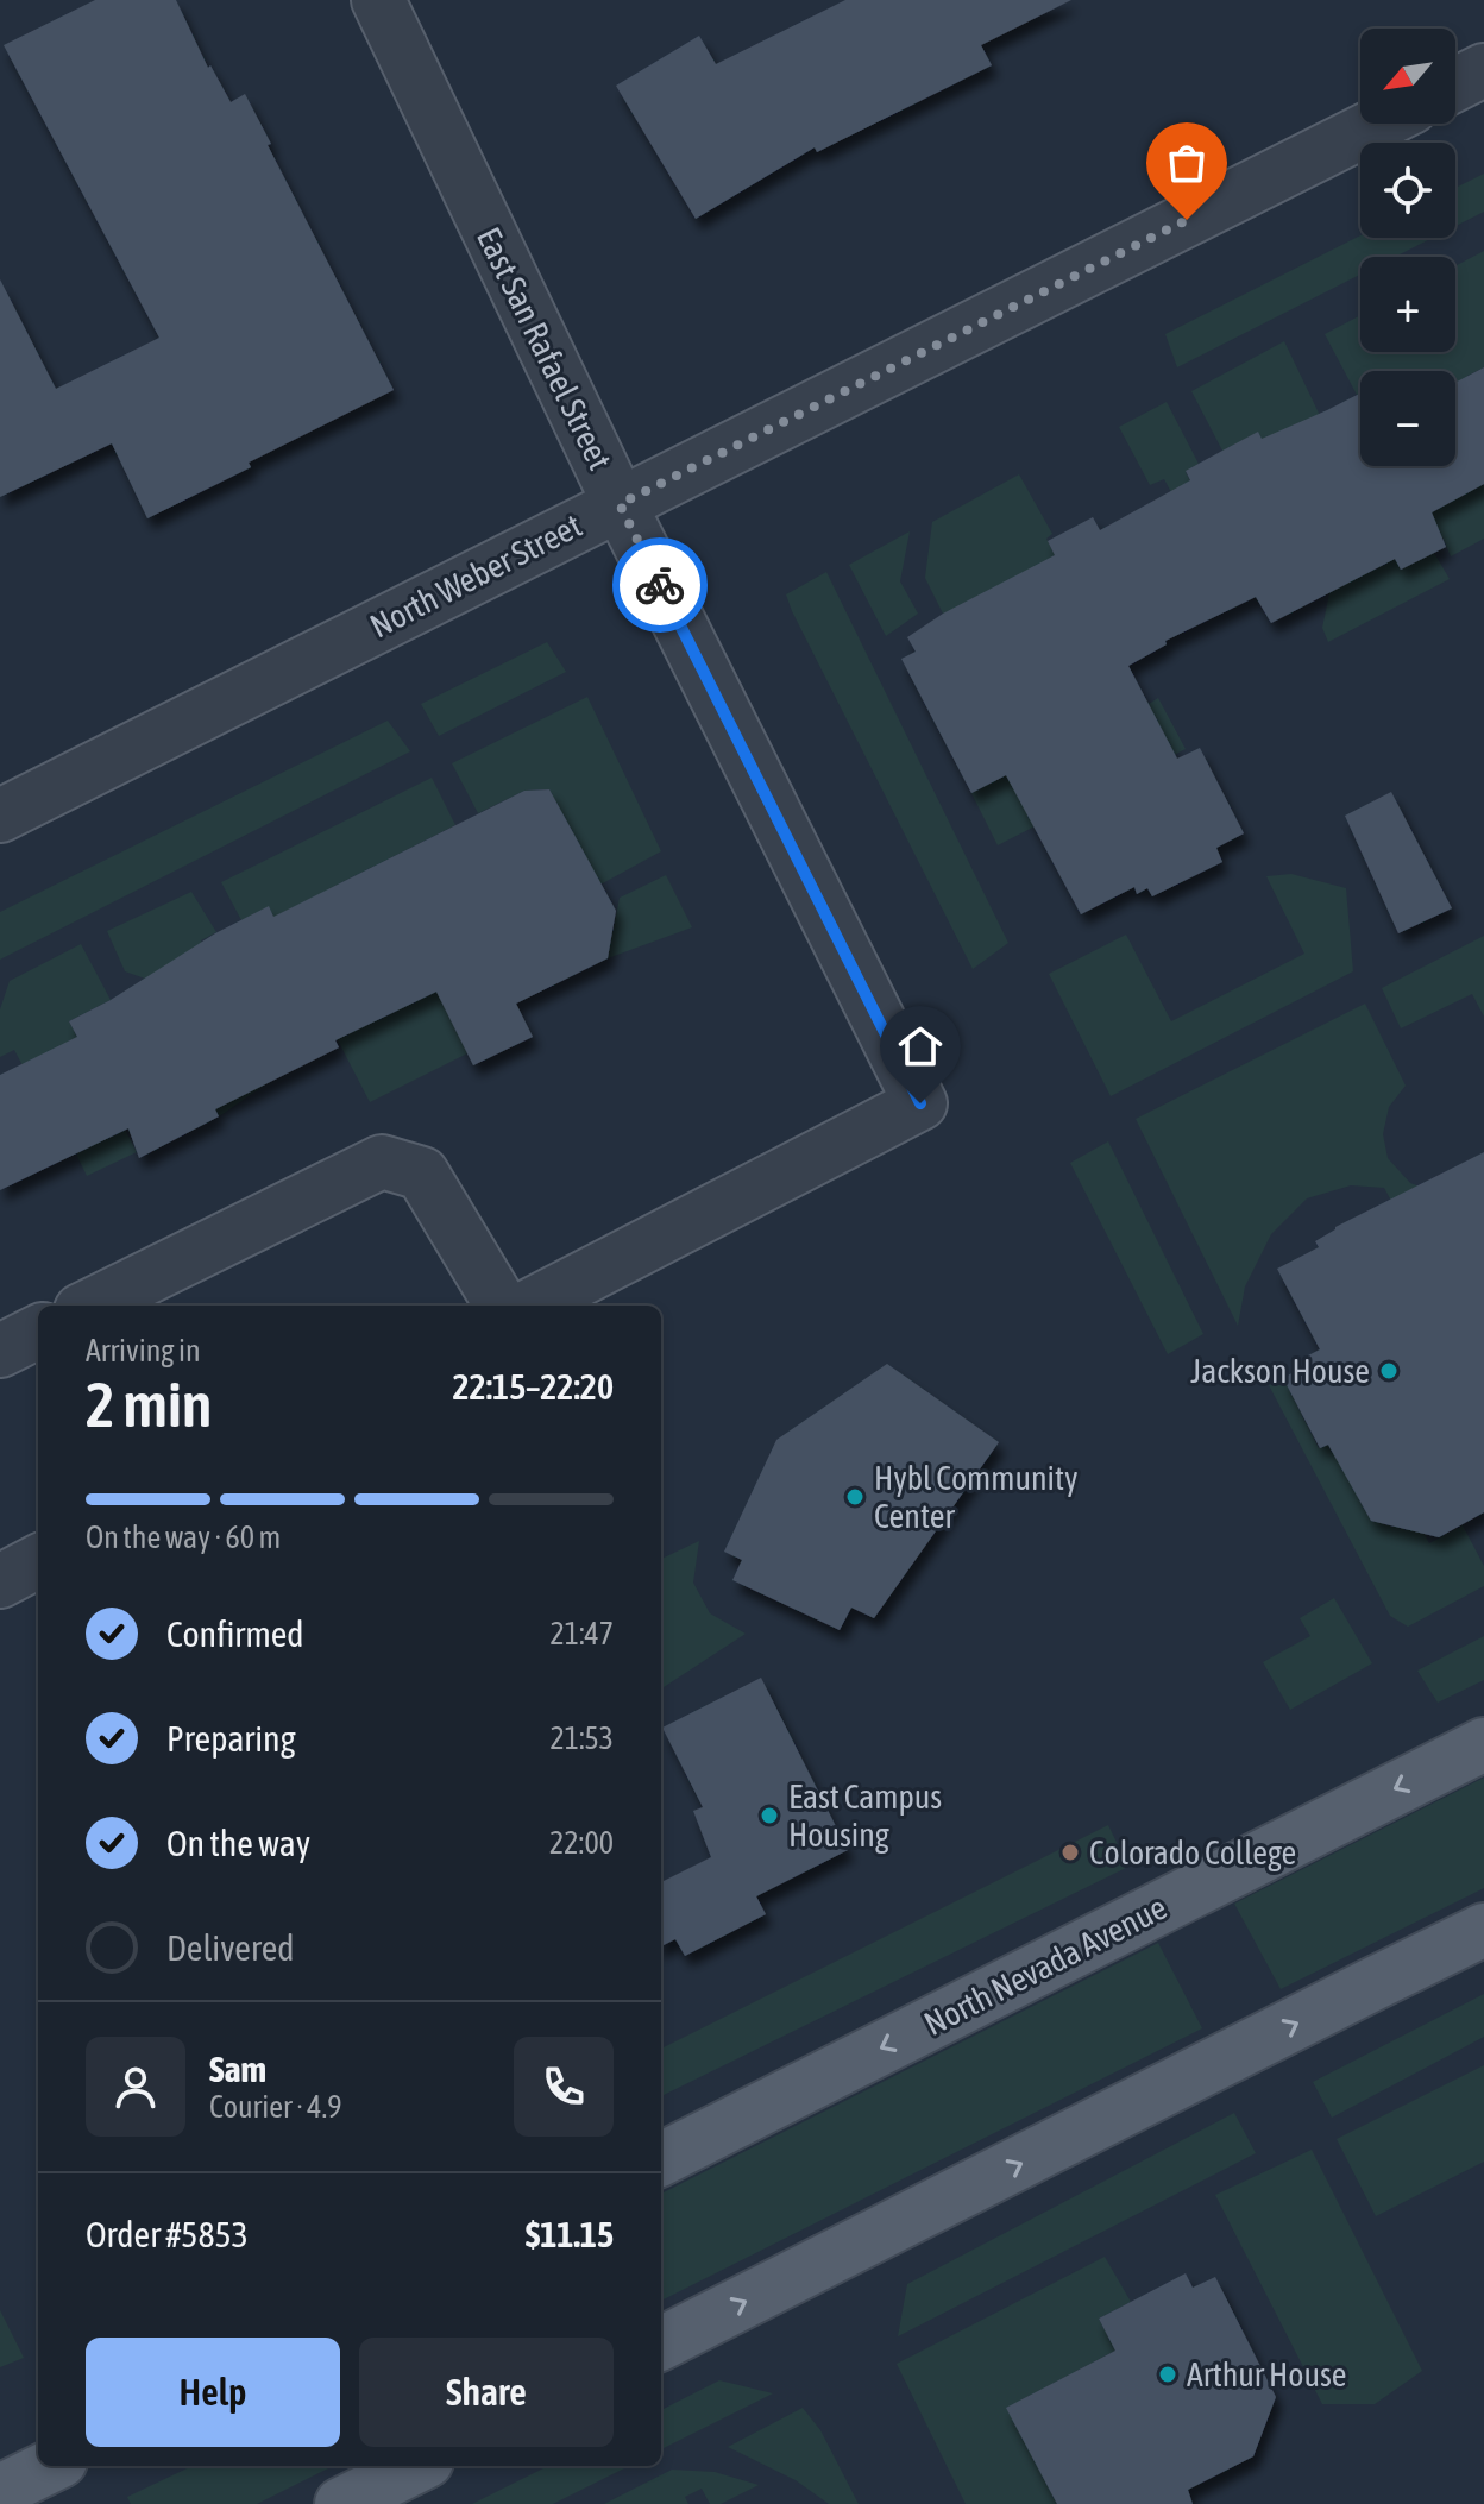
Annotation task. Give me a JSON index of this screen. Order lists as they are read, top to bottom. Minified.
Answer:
{"streets":{"main road":["North Nevada Avenue"],"street":["East San Rafael Street","North Weber Street"]},"crossings":[["East San Rafael Street","North Weber Street"]],"places":["Jackson House","Hybl Community Center","East Campus Housing","Colorado College","Arthur House"],"north":"bottom left","page":{"map_buttons":["+","−"],"heading":["2 min","Arriving in","22:15–22:20"],"panel":["Sam","Courier · 4.9","Order #5853","$11.15"],"bar":"On the way · 60 m","list":[["Confirmed","21:47"],["Preparing","21:53"],["On the way","22:00"],"Delivered"],"buttons":["Help","Share"]}}
